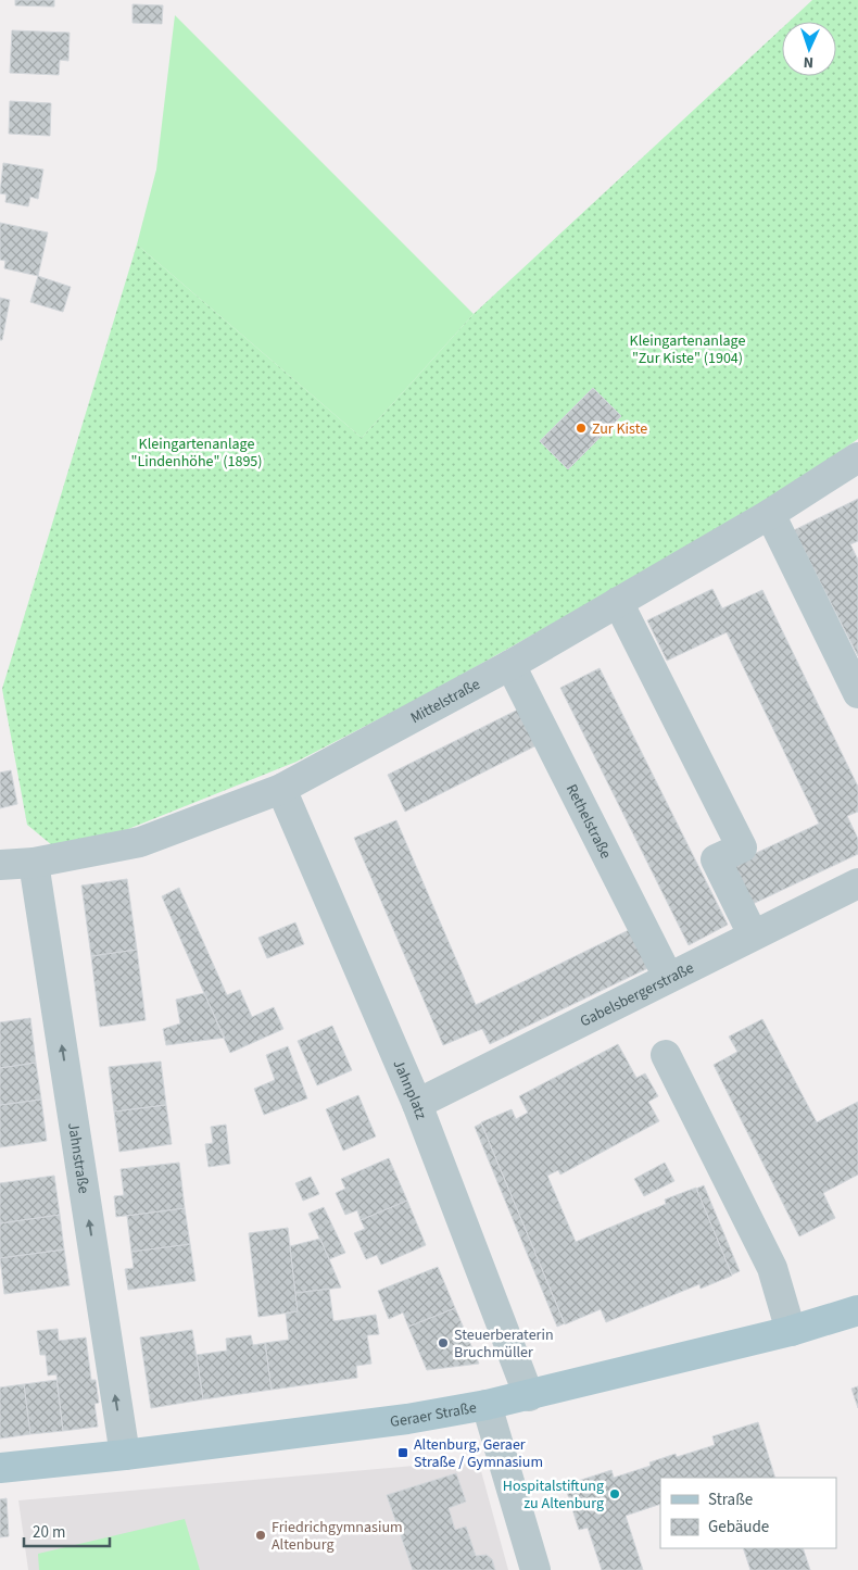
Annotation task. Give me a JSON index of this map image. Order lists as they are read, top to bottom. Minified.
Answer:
{"streets":{"main road":["Geraer Straße"],"street":["Mittelstraße","Rethelstraße","Gabelsbergerstraße","Jahnplatz","Jahnstraße"]},"crossings":[["Mittelstraße","Rethelstraße"],["Mittelstraße","Jahnplatz"],["Mittelstraße","Jahnstraße"],["Rethelstraße","Gabelsbergerstraße"],["Gabelsbergerstraße","Jahnplatz"],["Jahnplatz","Geraer Straße"],["Jahnstraße","Geraer Straße"]],"one_way":["Jahnstraße"],"parks":["Kleingartenanlage \"Zur Kiste\" (1904)","Kleingartenanlage \"Lindenhöhe\" (1895)"],"places":{"other":["Zur Kiste","Steuerberaterin Bruchmüller","Hospitalstiftung zu Altenburg","Friedrichgymnasium Altenburg"],"transit":["Altenburg, Geraer Straße / Gymnasium"]},"legend":["Straße","Gebäude"],"scale_bar":"20 m","north":"bottom"}
